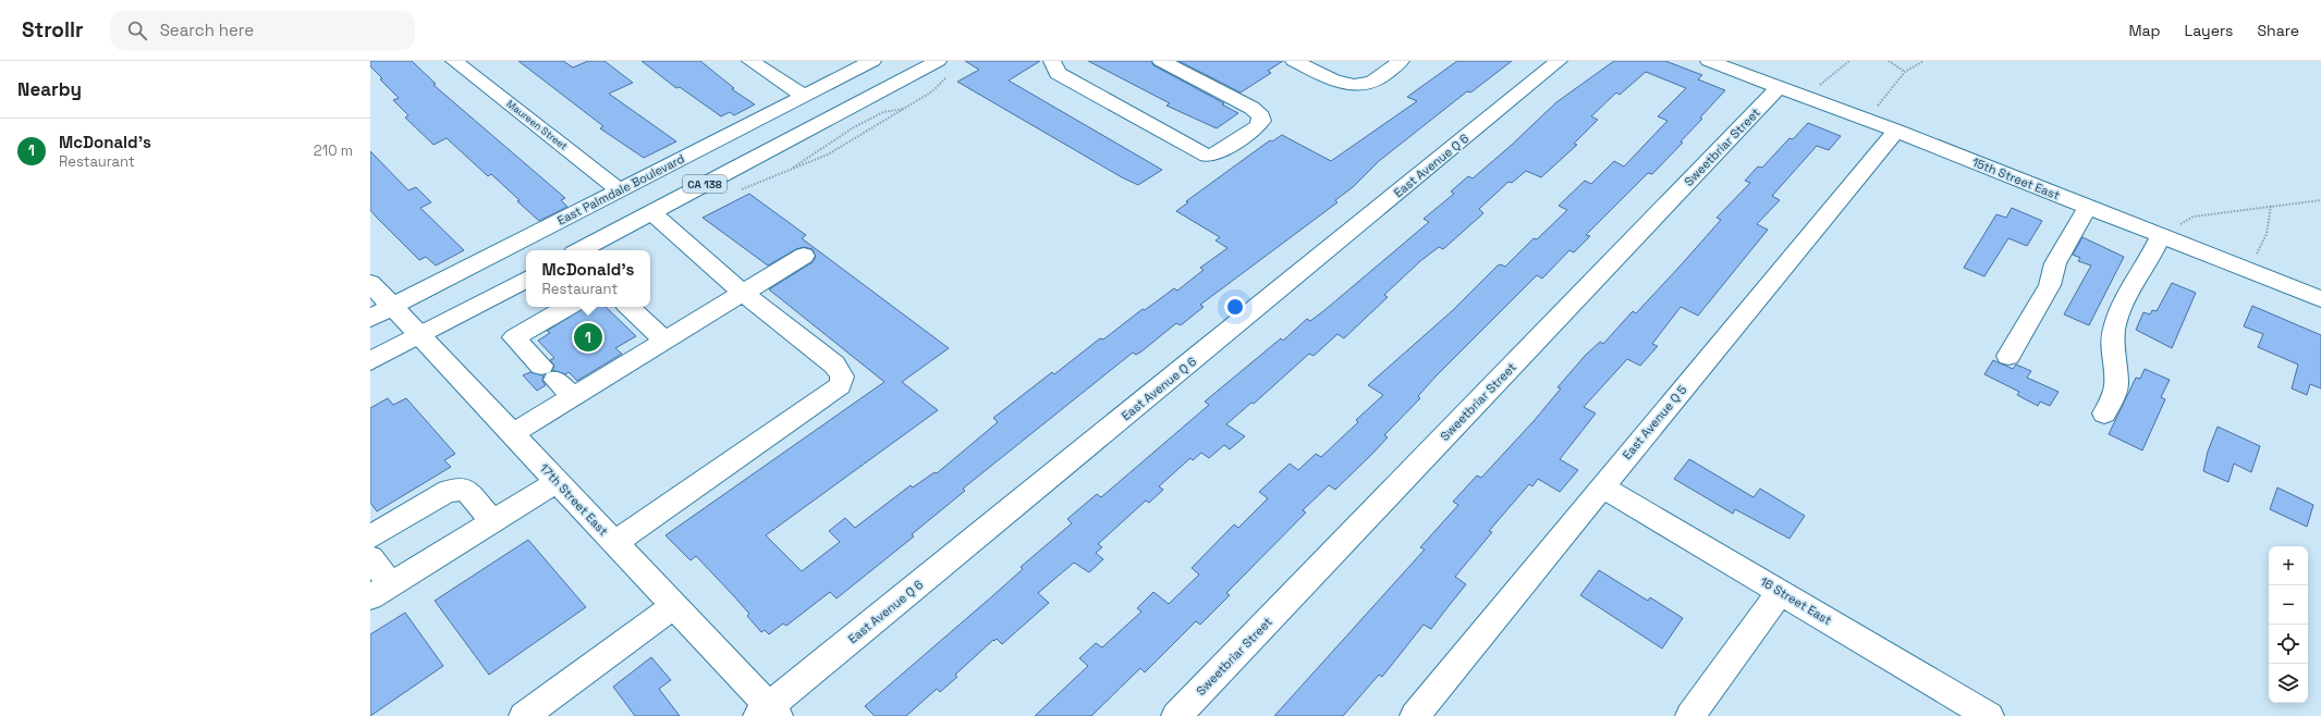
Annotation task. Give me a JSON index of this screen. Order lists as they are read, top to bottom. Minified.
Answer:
{"streets":{"main road":["Maureen Street","Sweetbriar Street","East Avenue Q 6","15th Street East","CA 138","East Palmdale Boulevard","East Avenue Q 5","17th Street East","16 Street East"]},"crossings":[["Maureen Street","East Palmdale Boulevard"],["Sweetbriar Street","15th Street East"],["East Avenue Q 6","17th Street East"],["15th Street East","East Avenue Q 5"],["East Palmdale Boulevard","17th Street East"],["East Avenue Q 5","16 Street East"]],"page":{"header":"Strollr","search":"Search here","nav":["Map","Layers","Share"],"heading":"Nearby","list":[{"mark":"1","name":"McDonald's","note":"Restaurant","value":"210 m"}],"popup":["McDonald's","Restaurant"],"pins":"1","map_buttons":["+","−"]}}
